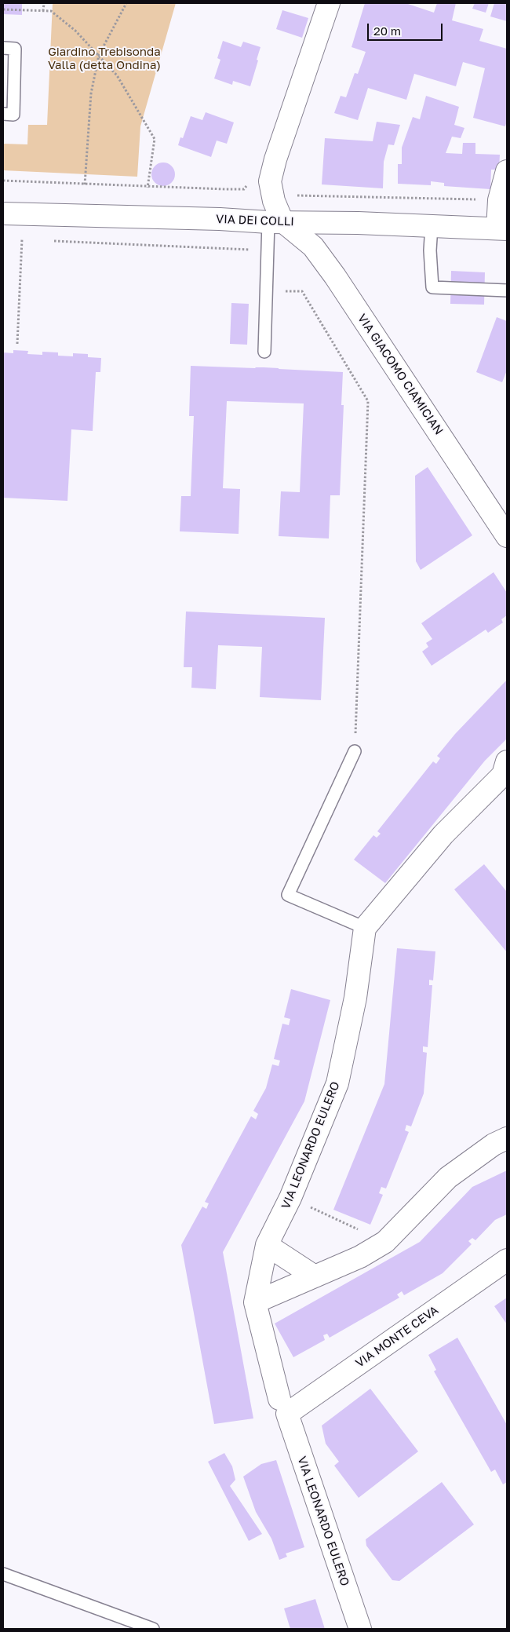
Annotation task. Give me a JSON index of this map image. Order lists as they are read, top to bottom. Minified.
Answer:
{"streets":{"street":["VIA DEI COLLI","VIA GIACOMO CIAMICIAN","VIA LEONARDO EULERO","VIA MONTE CEVA"]},"crossings":[["VIA DEI COLLI","VIA GIACOMO CIAMICIAN"],["VIA LEONARDO EULERO","VIA MONTE CEVA"]],"parks":["Giardino Trebisonda Valla (detta Ondina)"],"scale_bar":"20 m"}
